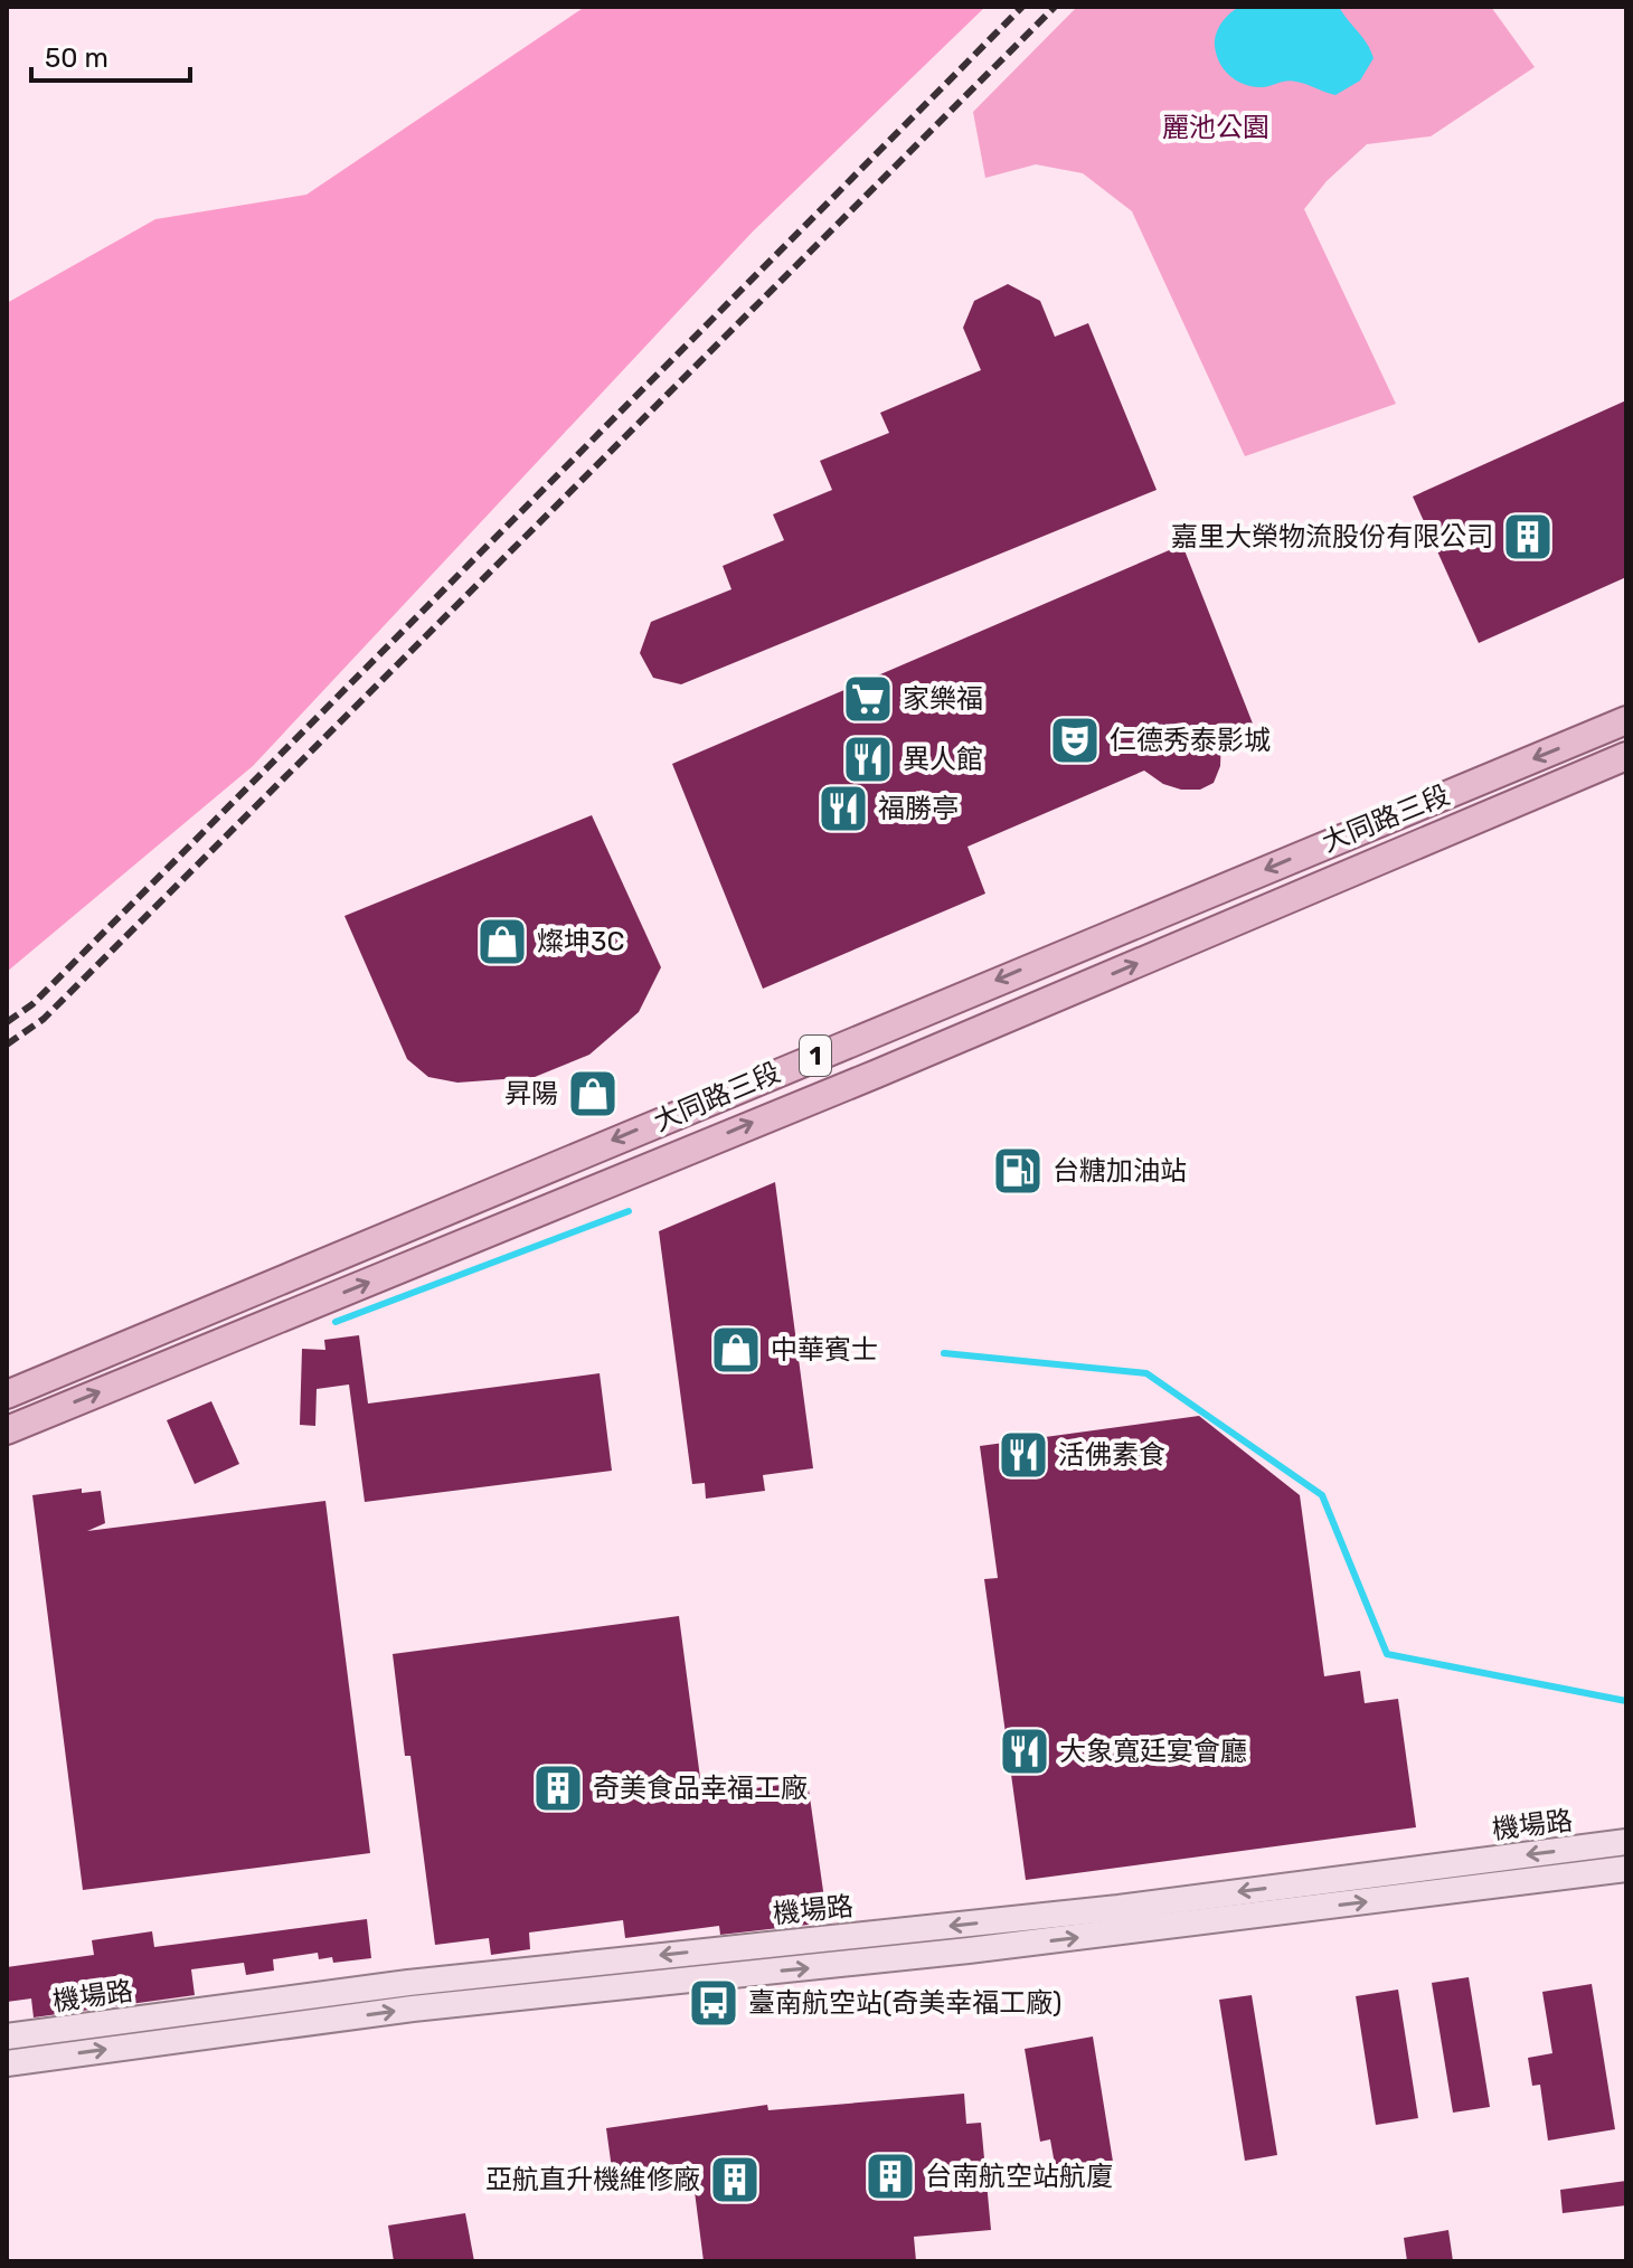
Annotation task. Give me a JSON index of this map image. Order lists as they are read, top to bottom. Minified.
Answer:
{"streets":{"main road":["大同路三段","1"],"street":["機場路"]},"parks":["麗池公園"],"places":{"building":["嘉里大榮物流股份有限公司","奇美食品幸福工廠","台南航空站航廈","亞航直升機維修廠"],"supermarket":["家樂福"],"theatre":["仁德秀泰影城"],"restaurant":["異人館","福勝亭","活佛素食","大象寬廷宴會廳"],"shop":["燦坤3C","昇陽","中華賓士"],"fuel station":["台糖加油站"],"bus stop":["臺南航空站(奇美幸福工廠)"]},"scale_bar":"50 m"}
